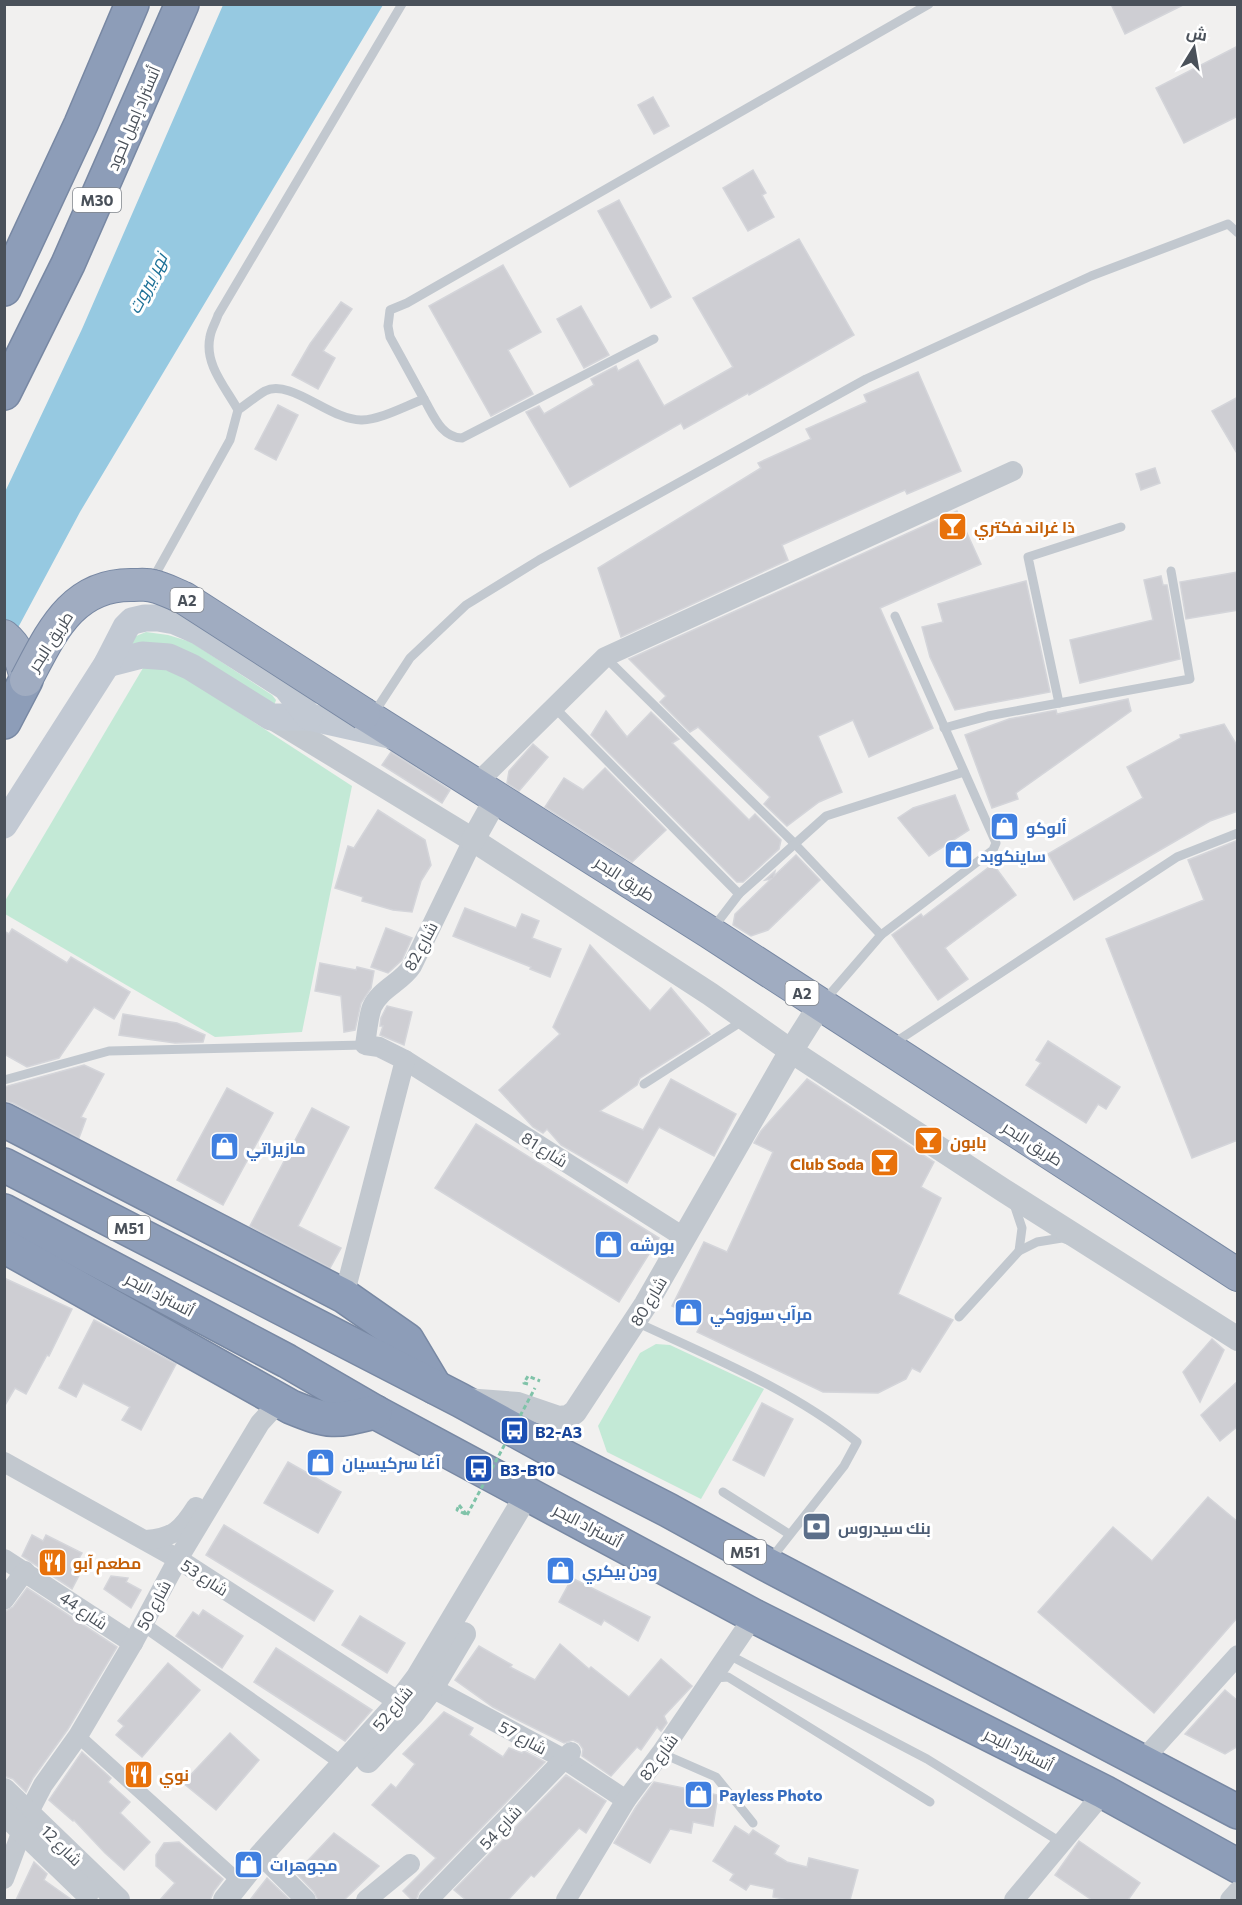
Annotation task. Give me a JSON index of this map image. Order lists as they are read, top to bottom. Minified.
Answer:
{"streets":{"highway":["أتستراد إميل لحود","M30","A2","طريق البحر","M51","أتستراد البحر"],"street":["شارع 82","شارع 81","شارع 80","شارع 53","شارع 50","شارع 44","شارع 52","شارع 57","شارع 54","شارع 12"]},"crossings":[["طريق البحر","شارع 80"],["شارع 82","شارع 81"],["شارع 82","أتستراد البحر"],["شارع 82","شارع 57"],["شارع 81","شارع 80"],["M51","شارع 80"],["أتستراد البحر","شارع 52"],["شارع 53","شارع 50"],["شارع 53","شارع 52"],["شارع 50","شارع 44"],["شارع 50","شارع 12"],["شارع 52","شارع 57"],["شارع 57","شارع 54"]],"water":["نهر بيروت"],"places":{"bar":["ذا غراند فكتري","بابون","Club Soda"],"shop":["ألوكو","ساينكوبد","مازيراتي","بورشه","مرآب سوزوكي","آغا سركيسيان","ودن بيكري","Payless Photo","مجوهرات"],"bus stop":["B2-A3","B3-B10"],"bank":["بنك سيدروس"],"restaurant":["مطعم آبو","نوي"]},"north":"top"}
